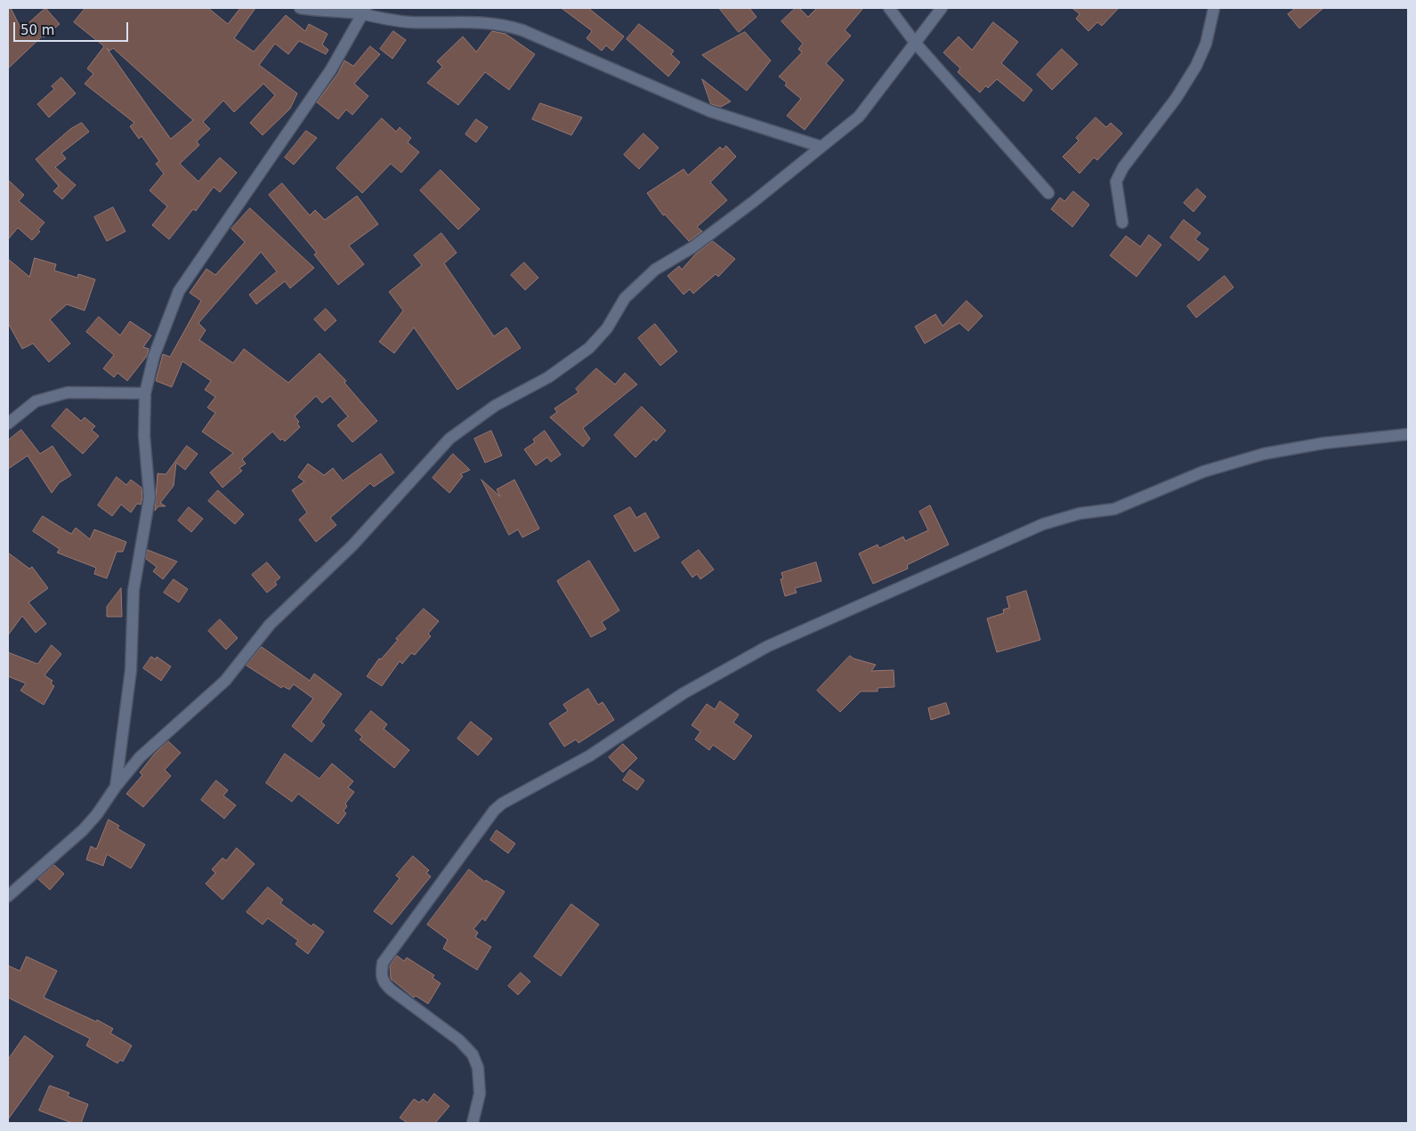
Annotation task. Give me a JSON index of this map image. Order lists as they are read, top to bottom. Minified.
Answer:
{"scale_bar":"50 m"}
